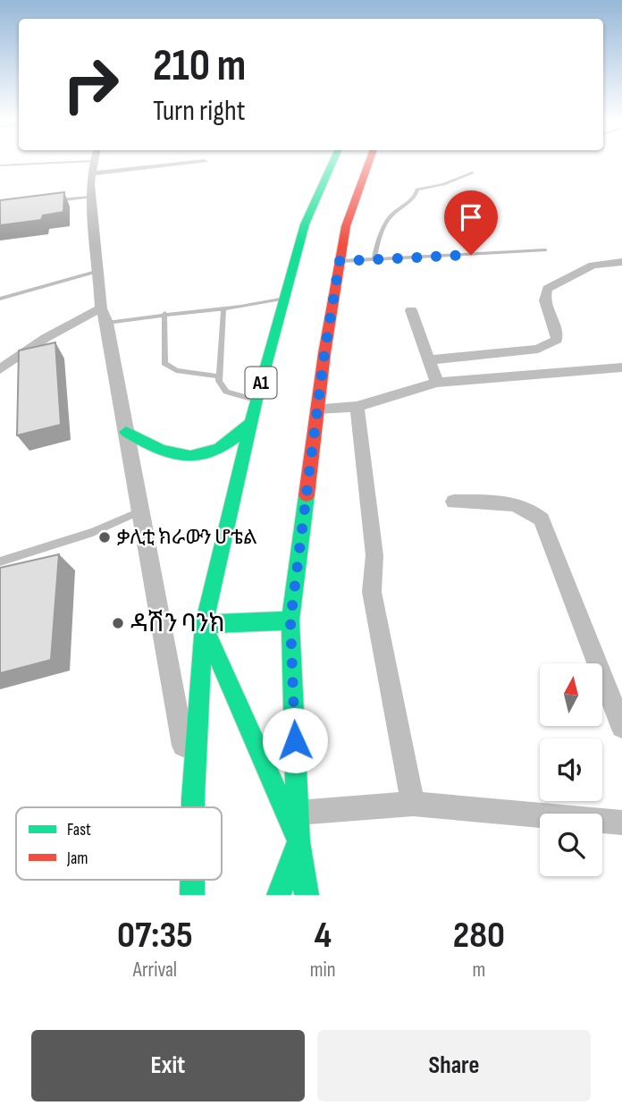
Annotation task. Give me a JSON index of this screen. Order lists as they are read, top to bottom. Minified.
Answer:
{"streets":{"main road":["A1"]},"places":["ቃሊቲ ክራውን ሆቴል","ዳሽን ባንክ"],"legend":["Fast","Jam"],"north":"top","page":{"turn":["210 m","Turn right"],"eta":["07:35","Arrival","4","min","280","m"],"buttons":["Exit","Share"]}}
